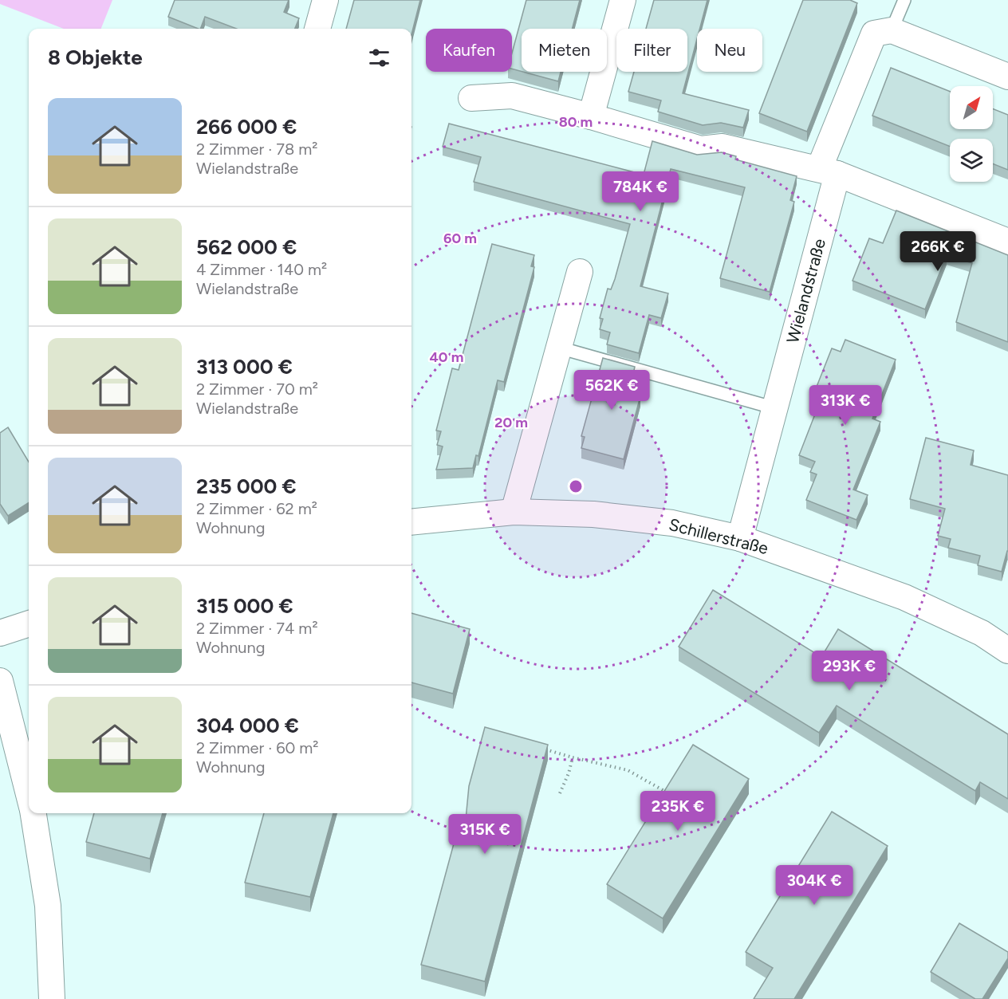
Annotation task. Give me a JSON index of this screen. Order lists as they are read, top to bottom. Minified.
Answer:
{"streets":{"street":["Wielandstraße","Schillerstraße"]},"crossings":[["Wielandstraße","Schillerstraße"]],"north":"top right","page":{"chip":["Kaufen","Mieten","Filter","Neu"],"heading":"8 Objekte","list":[{"name":"266 000 €","note":"2 Zimmer · 78 m² · Wielandstraße"},{"name":"562 000 €","note":"4 Zimmer · 140 m² · Wielandstraße"},{"name":"313 000 €","note":"2 Zimmer · 70 m² · Wielandstraße"},{"name":"235 000 €","note":"2 Zimmer · 62 m² · Wohnung"},{"name":"315 000 €","note":"2 Zimmer · 74 m² · Wohnung"},{"name":"304 000 €","note":"2 Zimmer · 60 m² · Wohnung"}],"price":["784K €","266K €","562K €","313K €","293K €","235K €","315K €","304K €"]},"rings":["80 m","60 m","40 m","20 m"]}
